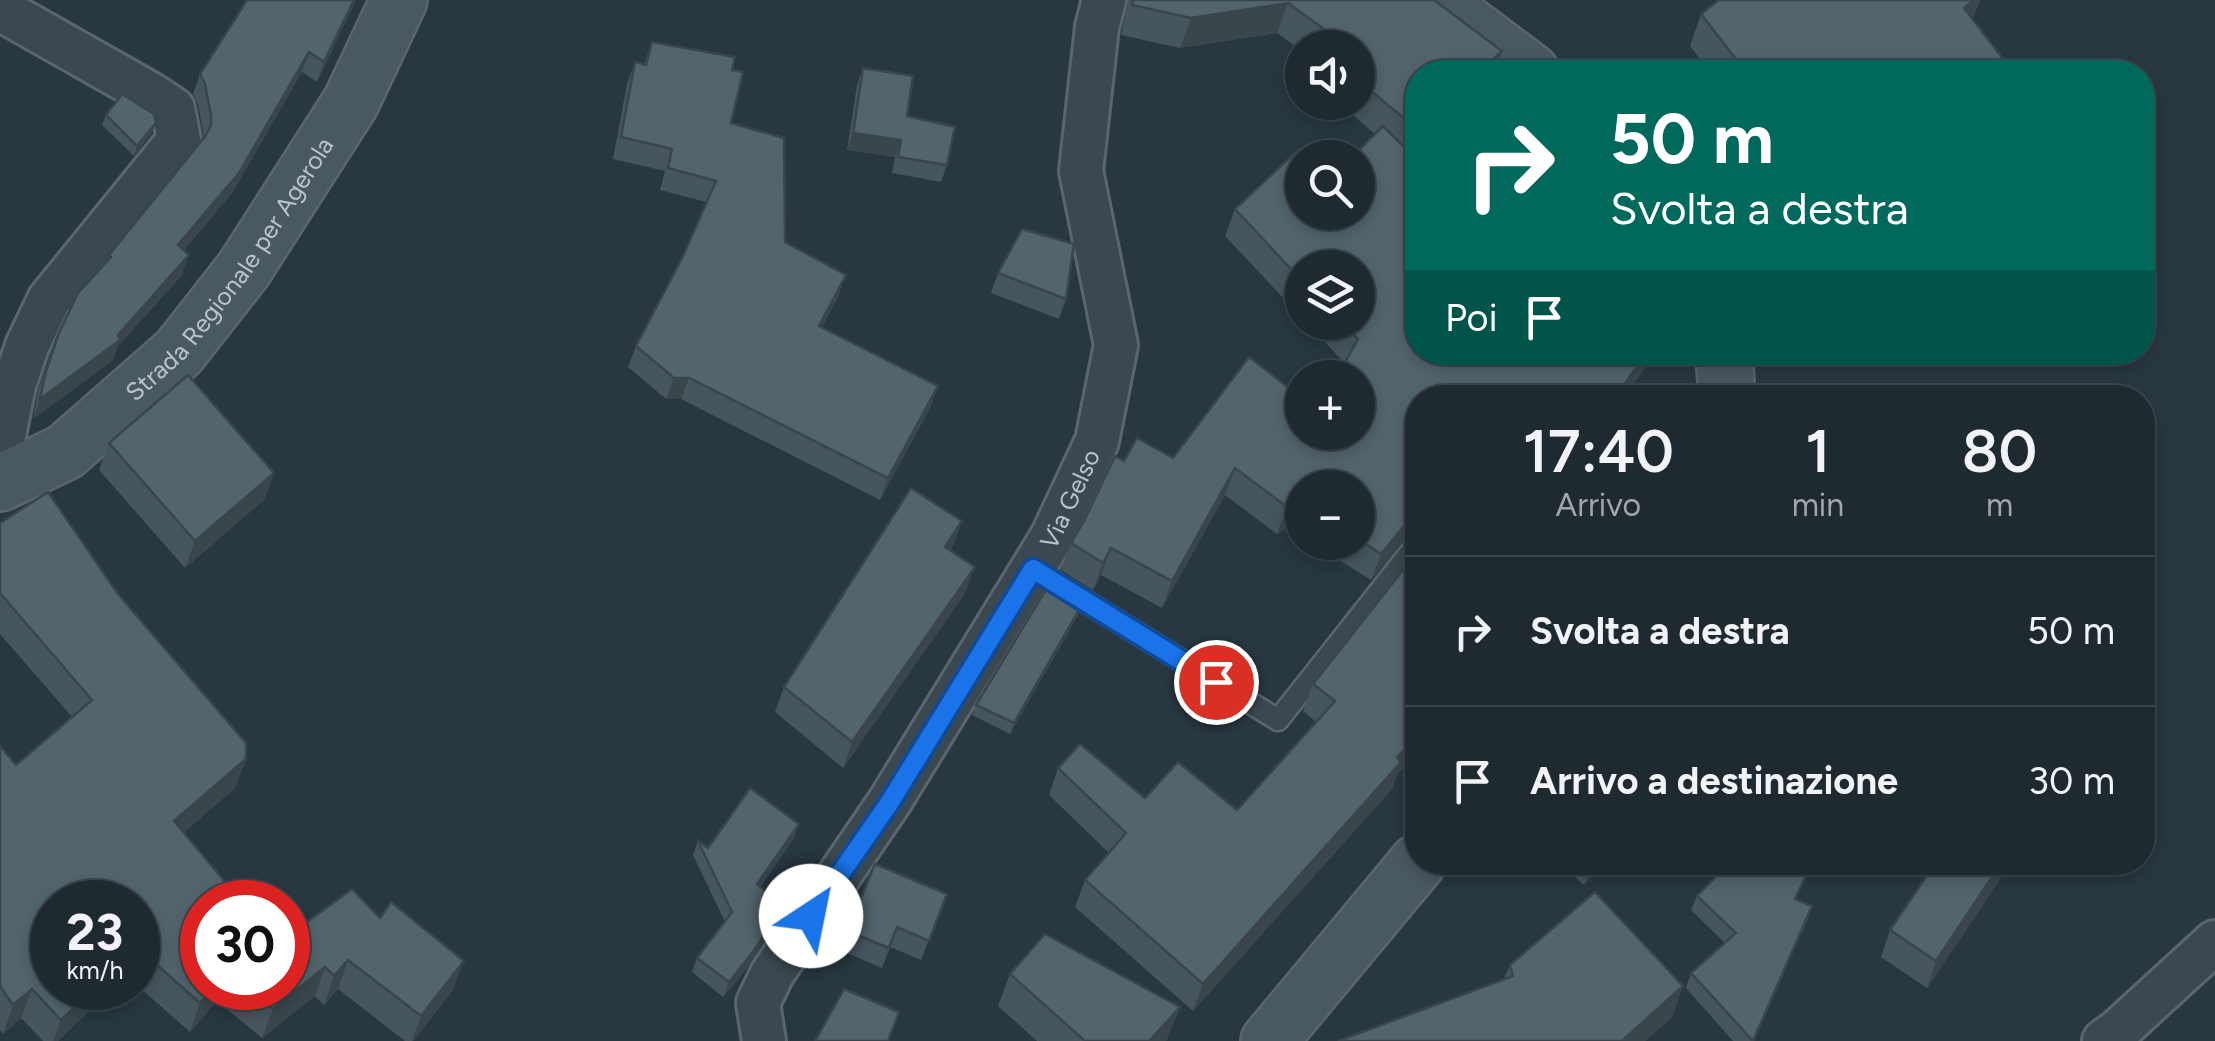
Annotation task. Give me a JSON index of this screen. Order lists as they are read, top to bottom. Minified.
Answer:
{"streets":{"main road":["Strada Regionale per Agerola"],"street":["Via Gelso"]},"page":{"map_buttons":["+","−"],"turn":["50 m","Svolta a destra"],"then":"Poi","eta":["17:40","Arrivo","1","min","80","m"],"list":[{"name":"Svolta a destra","value":"50 m"},{"name":"Arrivo a destinazione","value":"30 m"}],"speed":"23 km/h","limit":"30"}}
